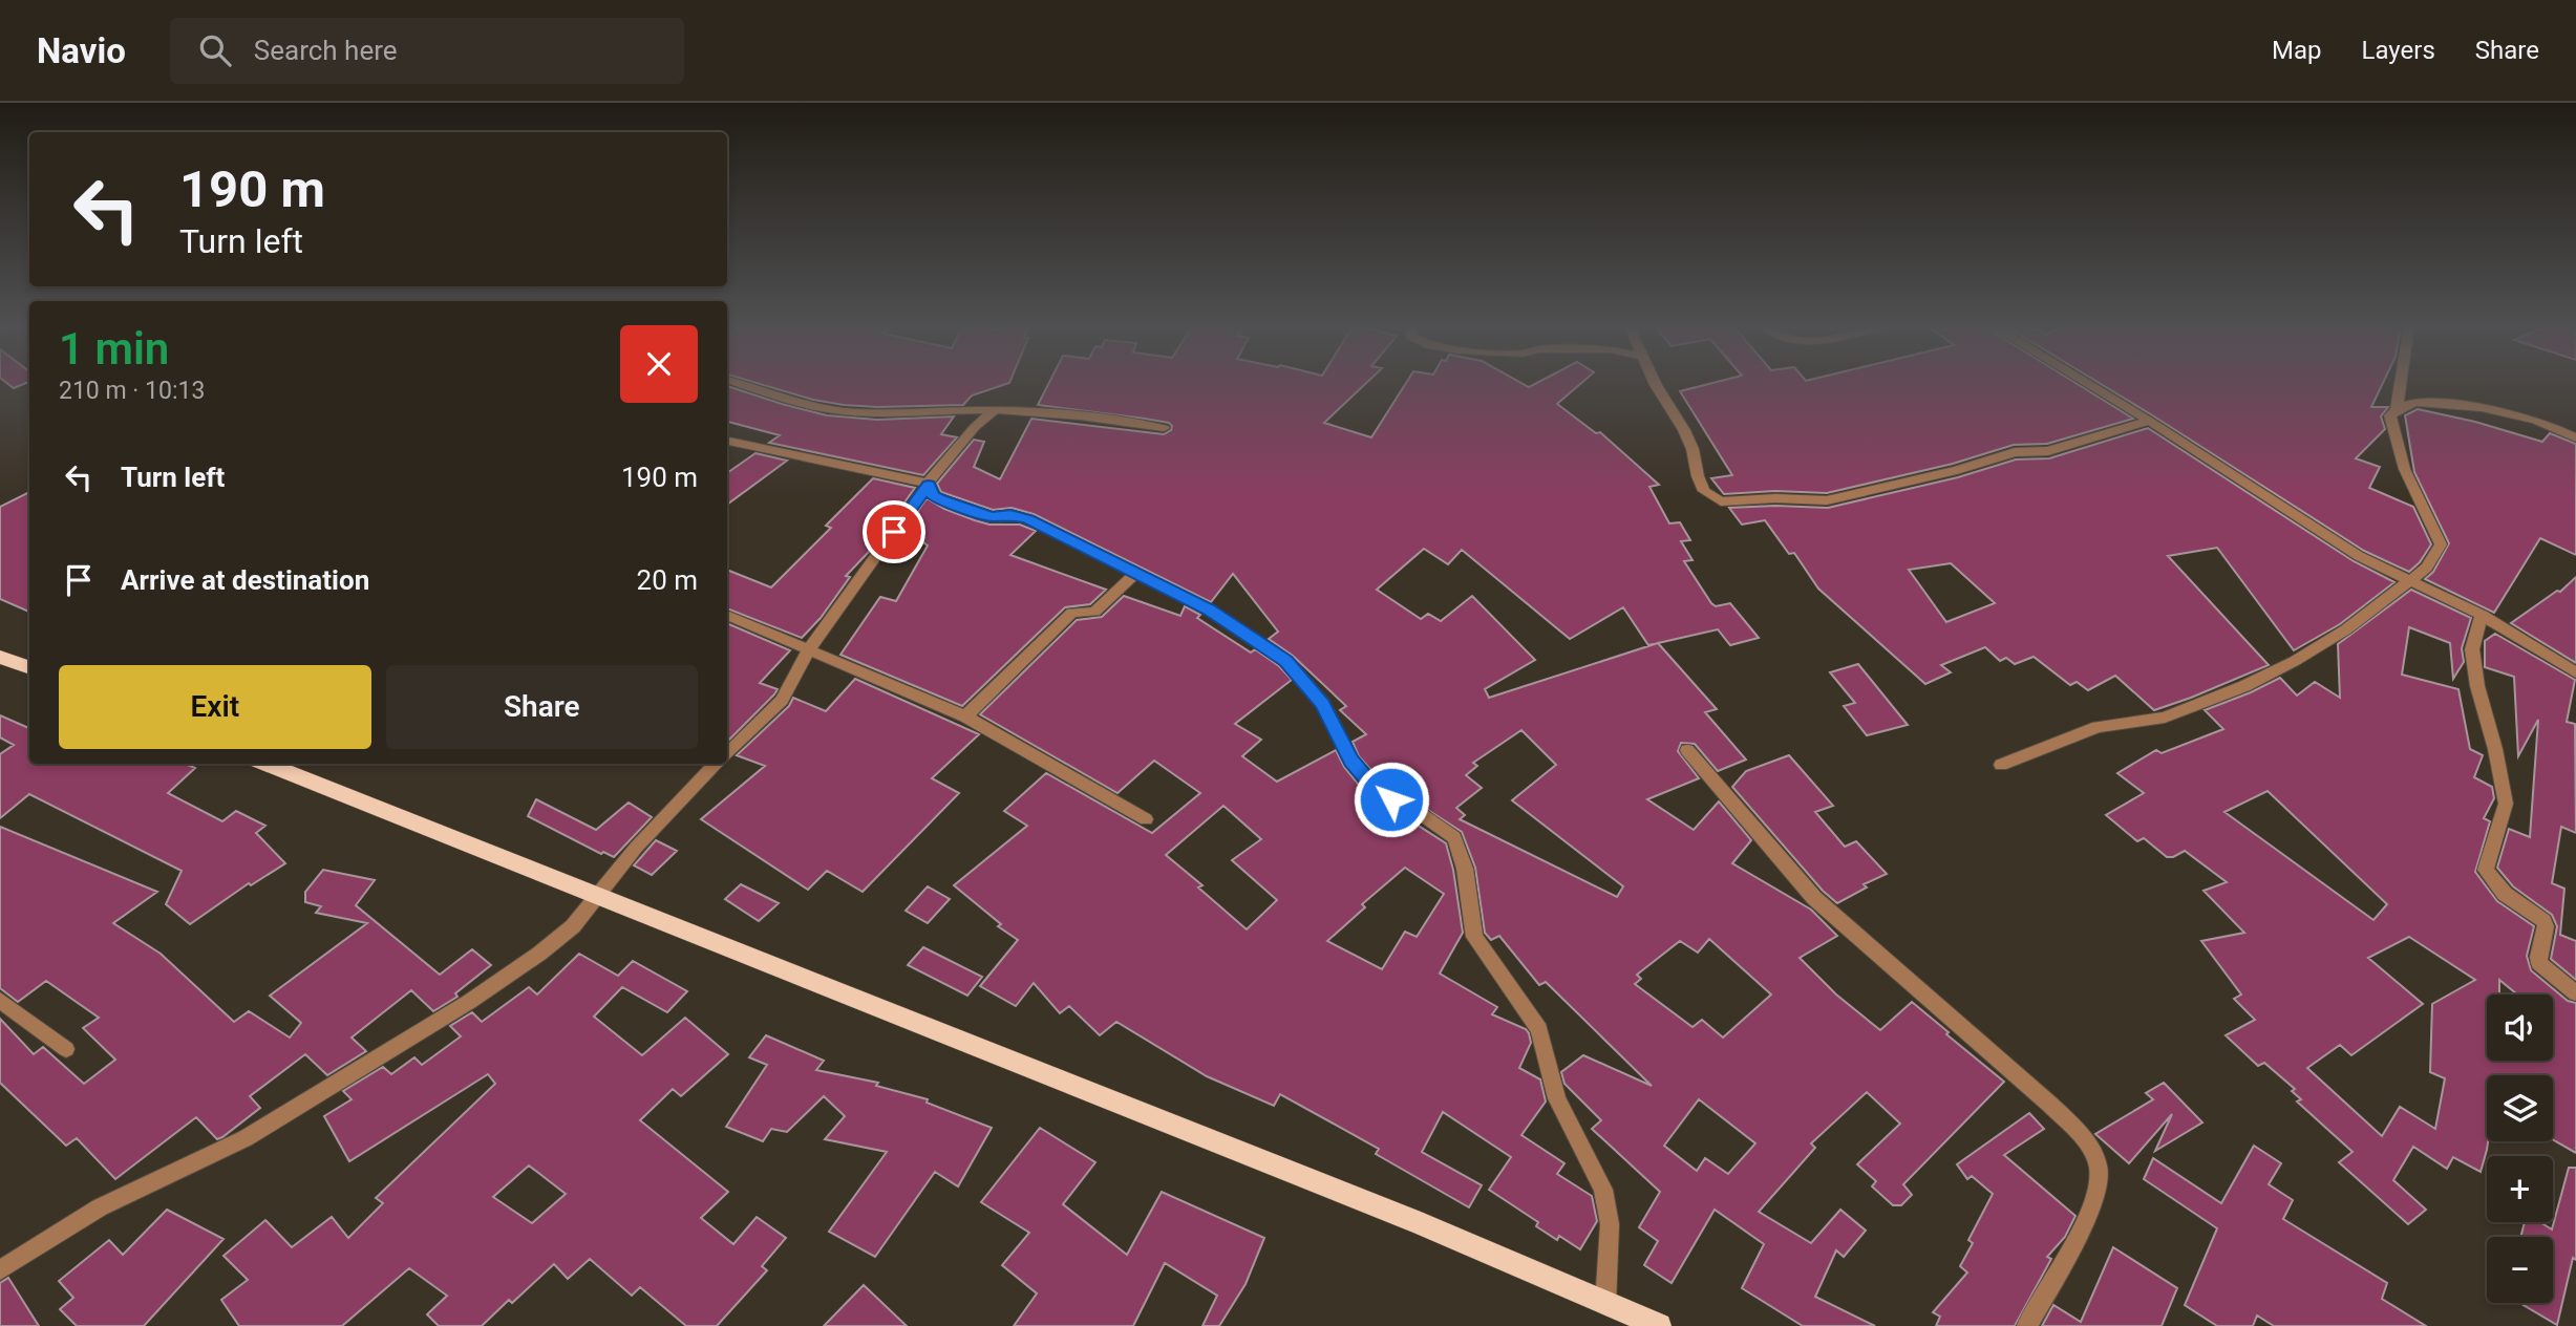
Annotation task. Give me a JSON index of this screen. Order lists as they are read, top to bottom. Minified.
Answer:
{"page":{"header":"Navio","search":"Search here","nav":["Map","Layers","Share"],"turn":["190 m","Turn left"],"heading":["1 min","210 m · 10:13"],"list":[{"name":"Turn left","value":"190 m"},{"name":"Arrive at destination","value":"20 m"}],"buttons":["Exit","Share"],"map_buttons":["+","−"]}}
